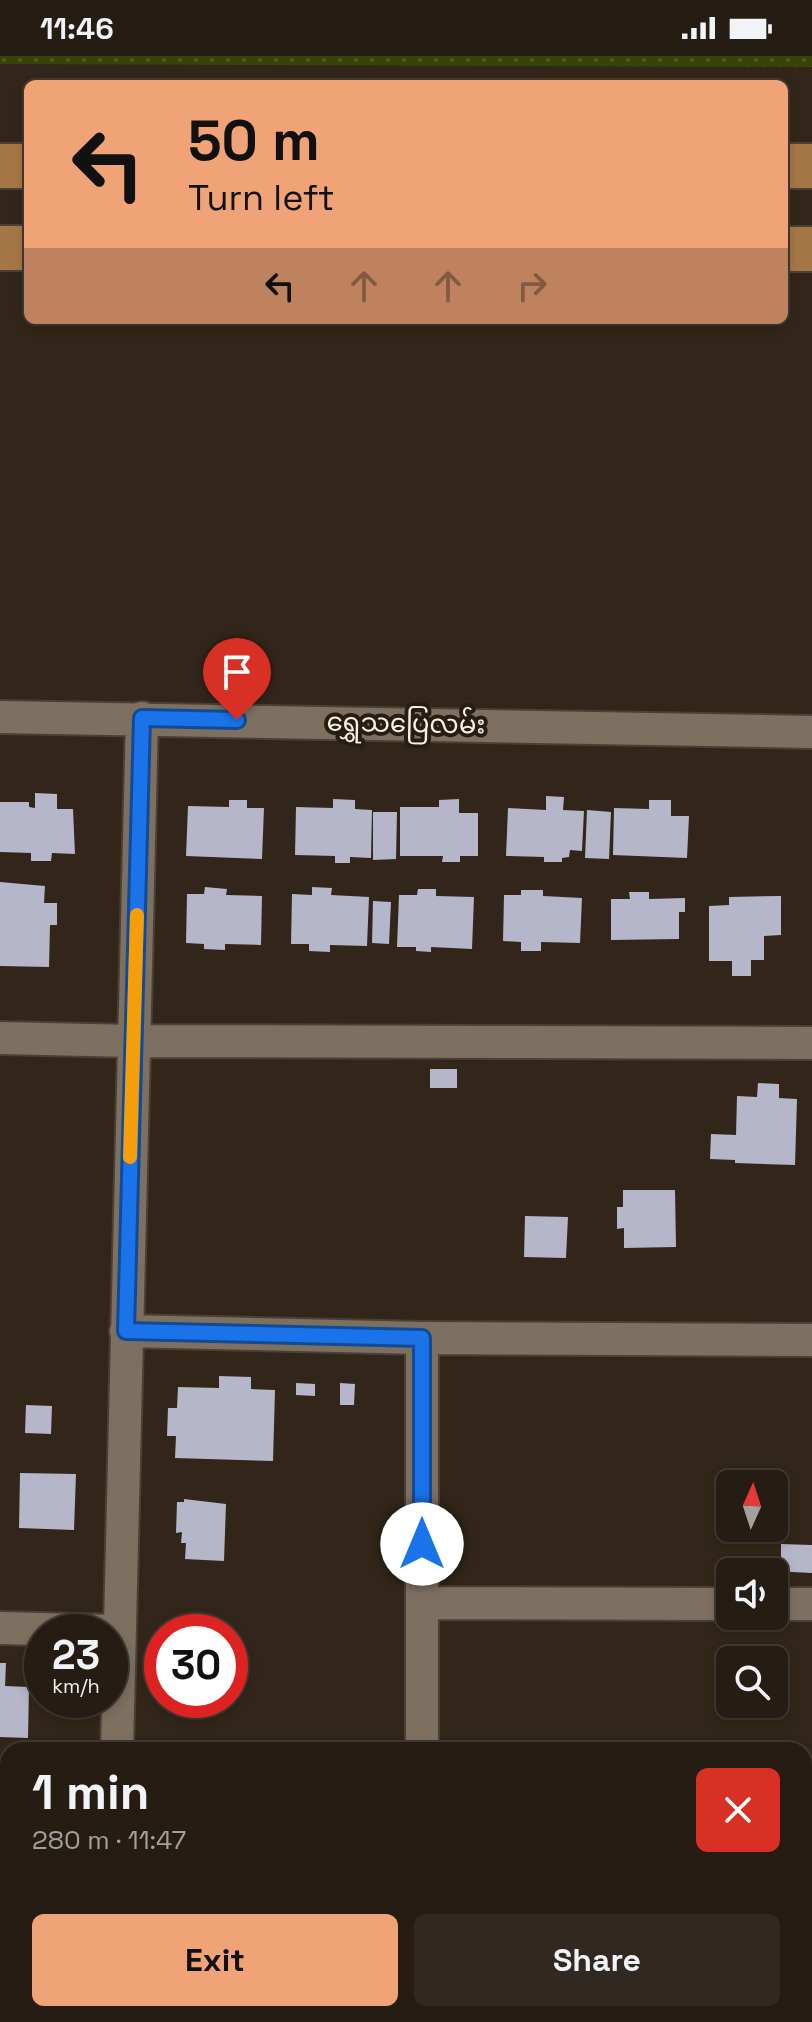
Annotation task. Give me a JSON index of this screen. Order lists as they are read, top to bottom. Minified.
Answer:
{"streets":{"street":["ရွှေသပြေလမ်း"]},"north":"top","page":{"status":"11:46","turn":["50 m","Turn left"],"speed":"23 km/h","limit":"30","heading":["1 min","280 m · 11:47"],"buttons":["Exit","Share"]}}
